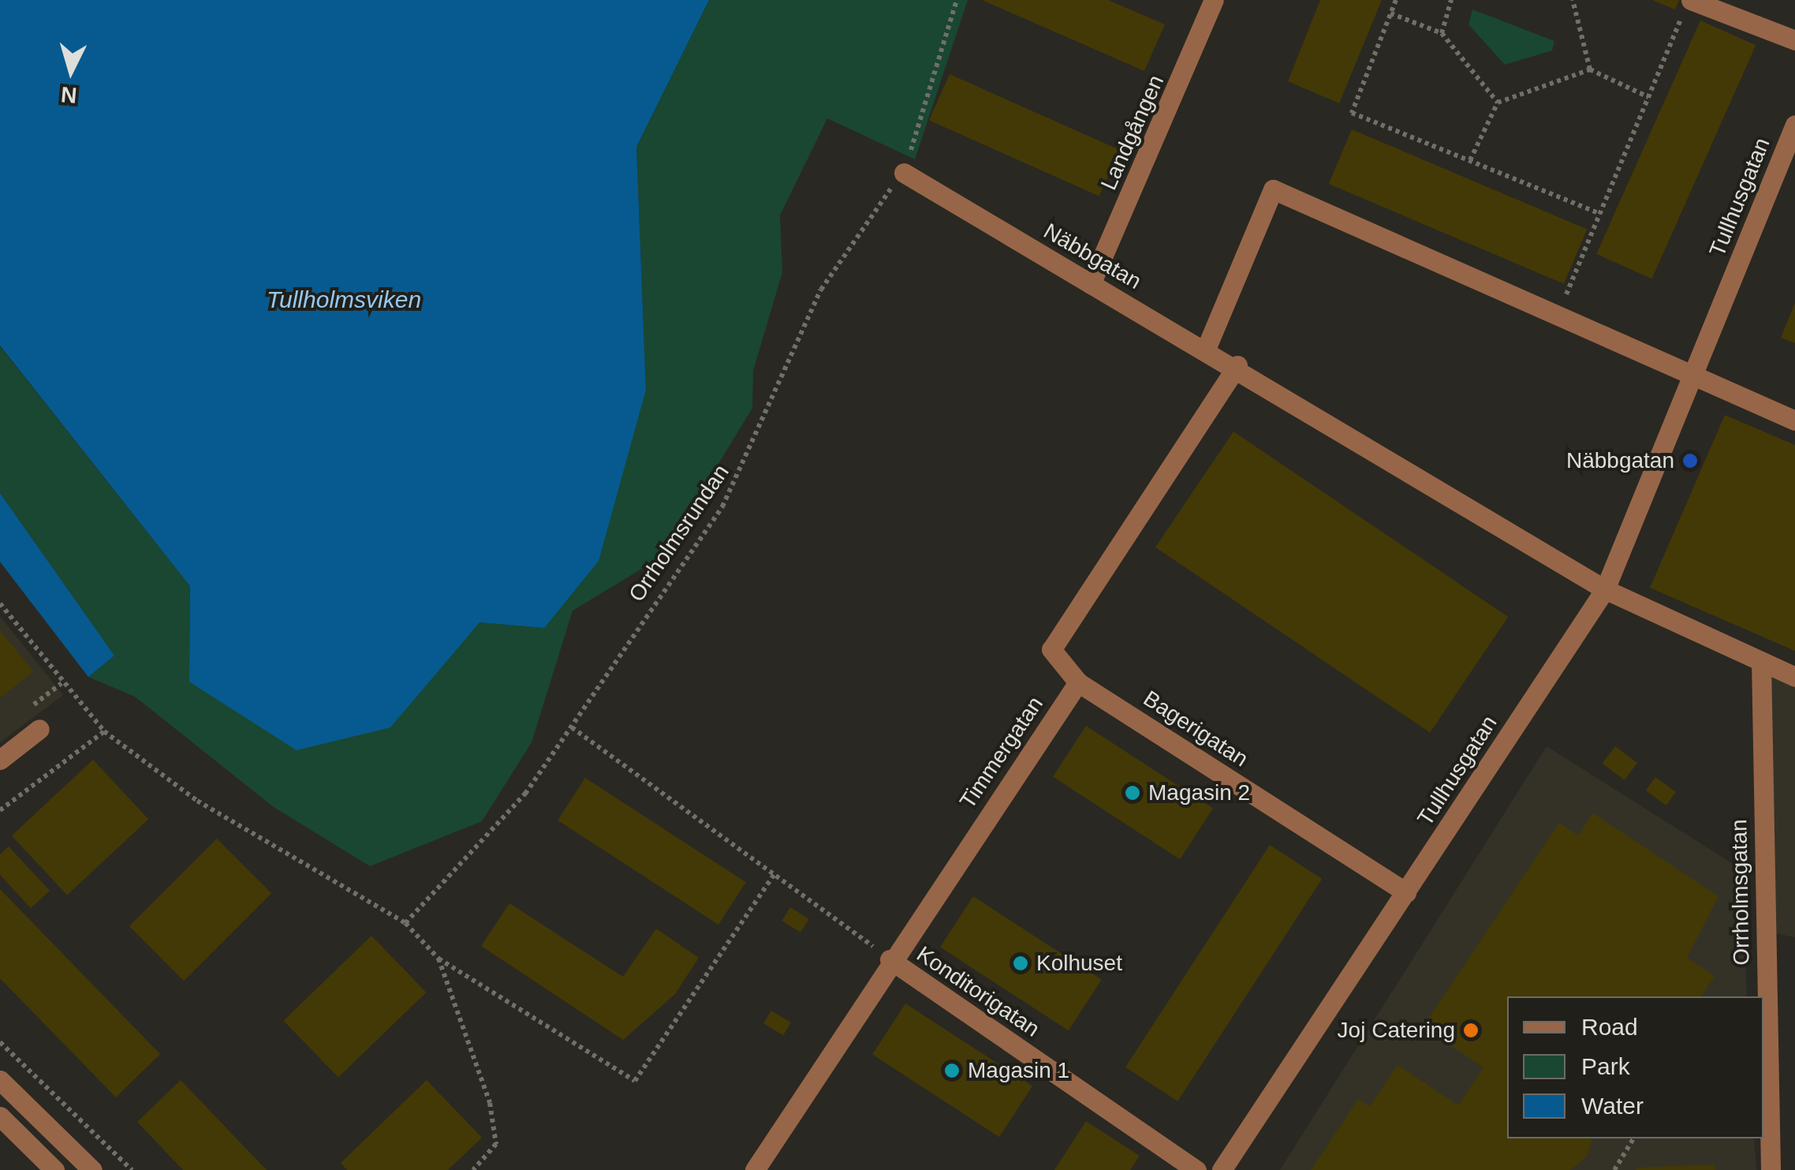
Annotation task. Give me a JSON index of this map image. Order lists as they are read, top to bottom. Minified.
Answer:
{"streets":{"street":["Landgången","Tullhusgatan","Näbbgatan","Bagerigatan","Timmergatan","Orrholmsgatan","Konditorigatan"],"path":["Orrholmsrundan"]},"crossings":[["Landgången","Näbbgatan"],["Tullhusgatan","Näbbgatan"],["Tullhusgatan","Bagerigatan"],["Näbbgatan","Orrholmsrundan"],["Näbbgatan","Orrholmsgatan"],["Bagerigatan","Timmergatan"],["Timmergatan","Konditorigatan"]],"water":["Tullholmsviken"],"places":["Näbbgatan","Magasin 2","Kolhuset","Joj Catering","Magasin 1"],"legend":["Road","Park","Water"],"north":"bottom"}
